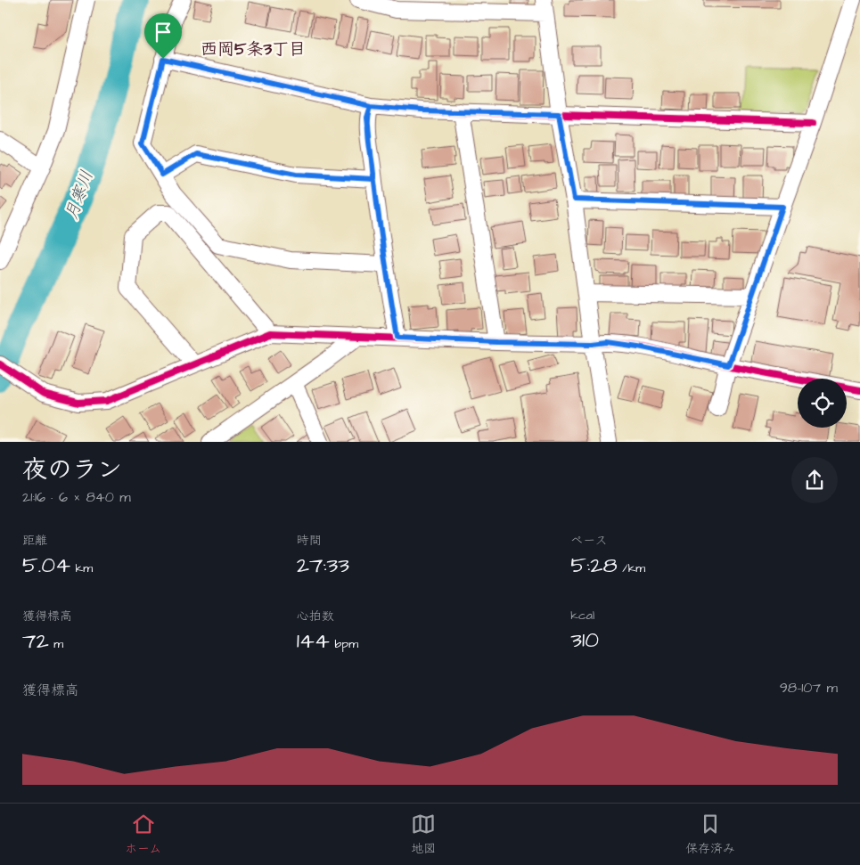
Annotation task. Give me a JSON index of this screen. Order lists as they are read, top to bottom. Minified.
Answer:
{"districts":["西岡5条3丁目"],"water":["月寒川"],"page":{"heading":["夜のラン","21:16 · 6 × 840 m"],"stats":[["距離","5.04 km"],["時間","27:33"],["ペース","5:28 /km"],["獲得標高","72 m"],["心拍数","144 bpm"],["kcal","310"]],"chart":["獲得標高","98–107 m"],"tabs":["ホーム","地図","保存済み"]}}
